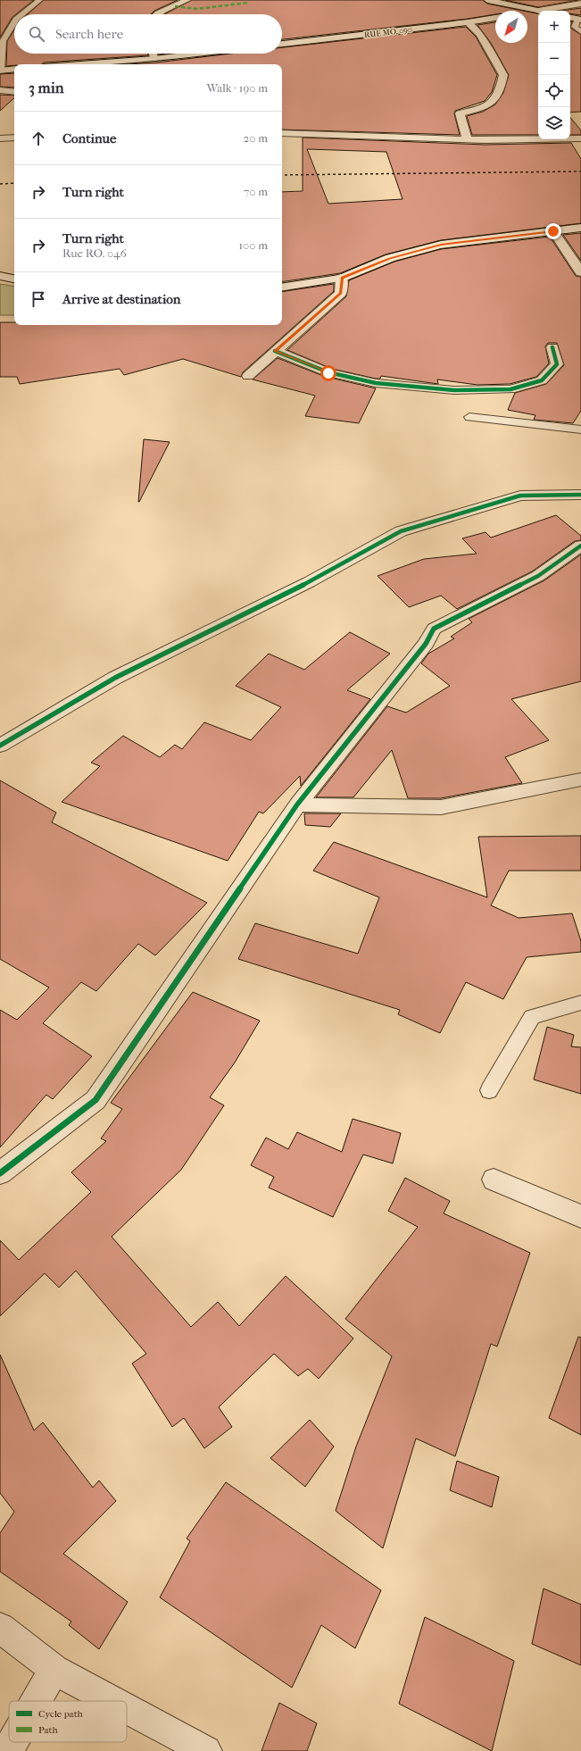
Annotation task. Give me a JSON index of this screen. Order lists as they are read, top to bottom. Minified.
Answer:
{"streets":{"street":["RUE MO. 090"]},"legend":["Cycle path","Path"],"north":"bottom left","page":{"map_buttons":["+","−"],"search":"Search here","heading":["3 min","Walk · 190 m"],"list":[["Continue","20 m"],["Turn right","70 m"],["Turn right","Rue RO. 046","100 m"],"Arrive at destination"]}}
